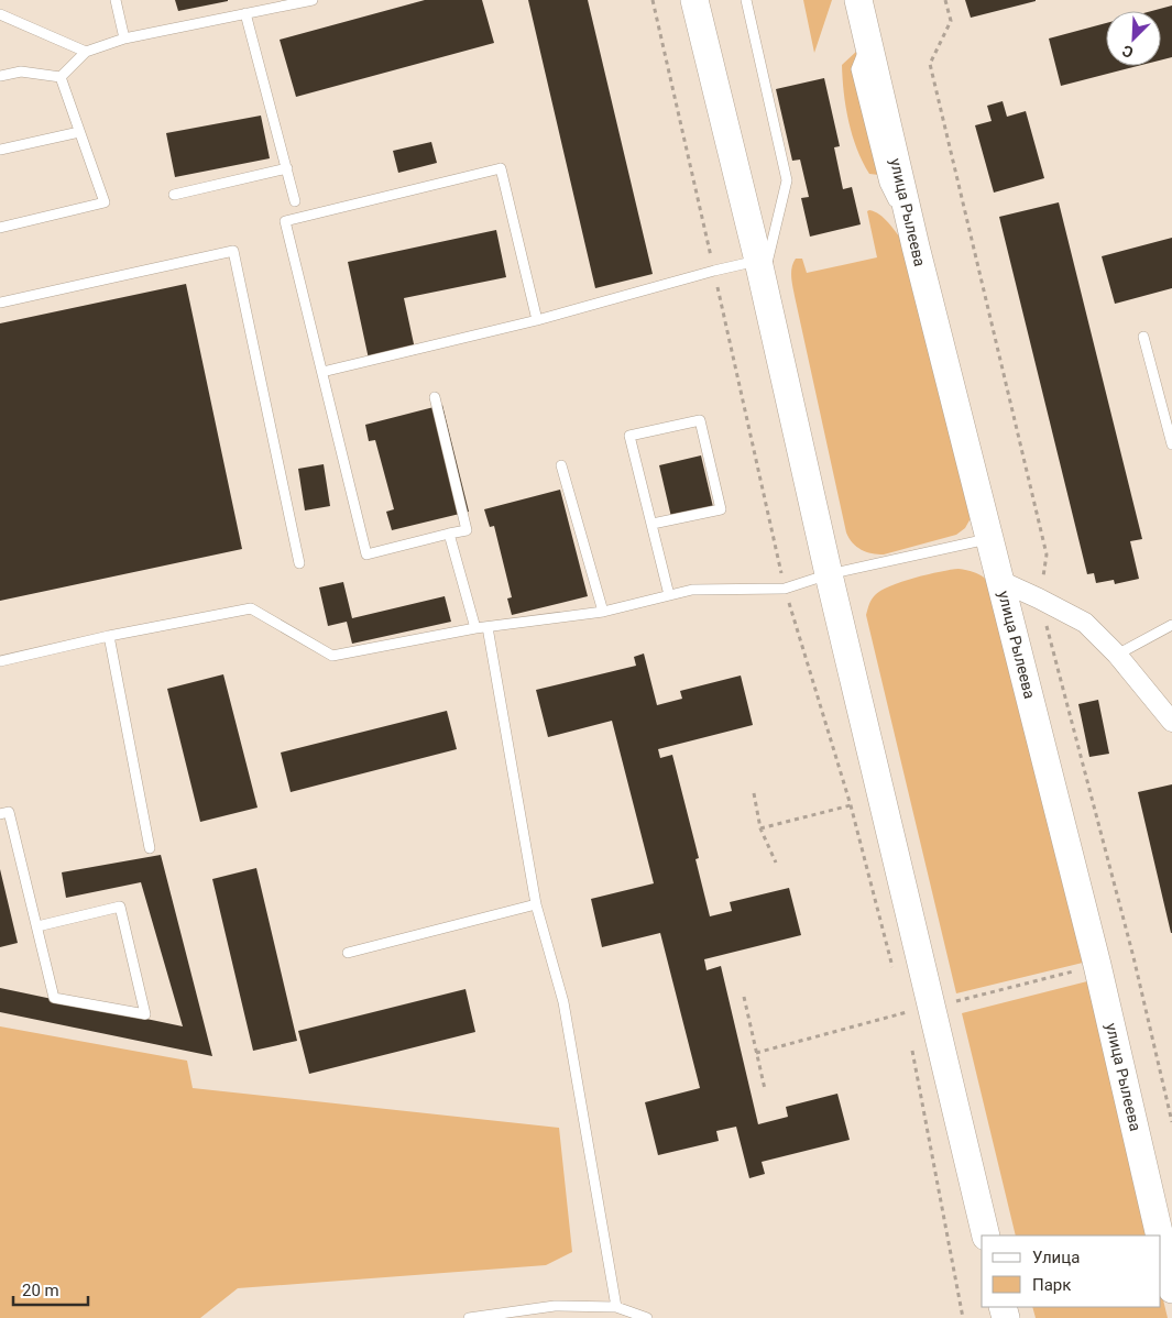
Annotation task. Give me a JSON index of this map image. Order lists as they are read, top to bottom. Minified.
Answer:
{"streets":{"main road":["улица Рылеева"]},"legend":["Улица","Парк"],"scale_bar":"20 m","north":"bottom left"}
